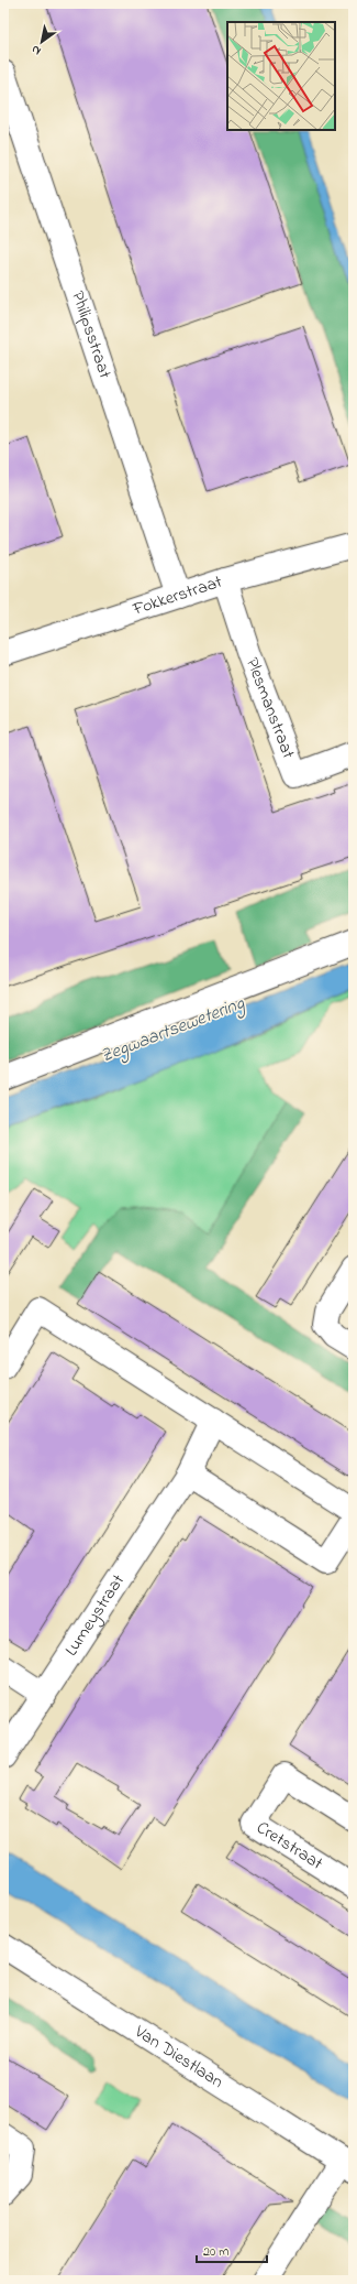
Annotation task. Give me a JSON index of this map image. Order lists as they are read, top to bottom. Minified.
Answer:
{"streets":{"street":["Philipsstraat","Fokkerstraat","Plesmanstraat","Lumeystraat","Cretstraat","Van Diestlaan"]},"crossings":[["Philipsstraat","Fokkerstraat"],["Fokkerstraat","Plesmanstraat"]],"water":["Zegwaartsewetering"],"scale_bar":"20 m","north":"bottom left"}
